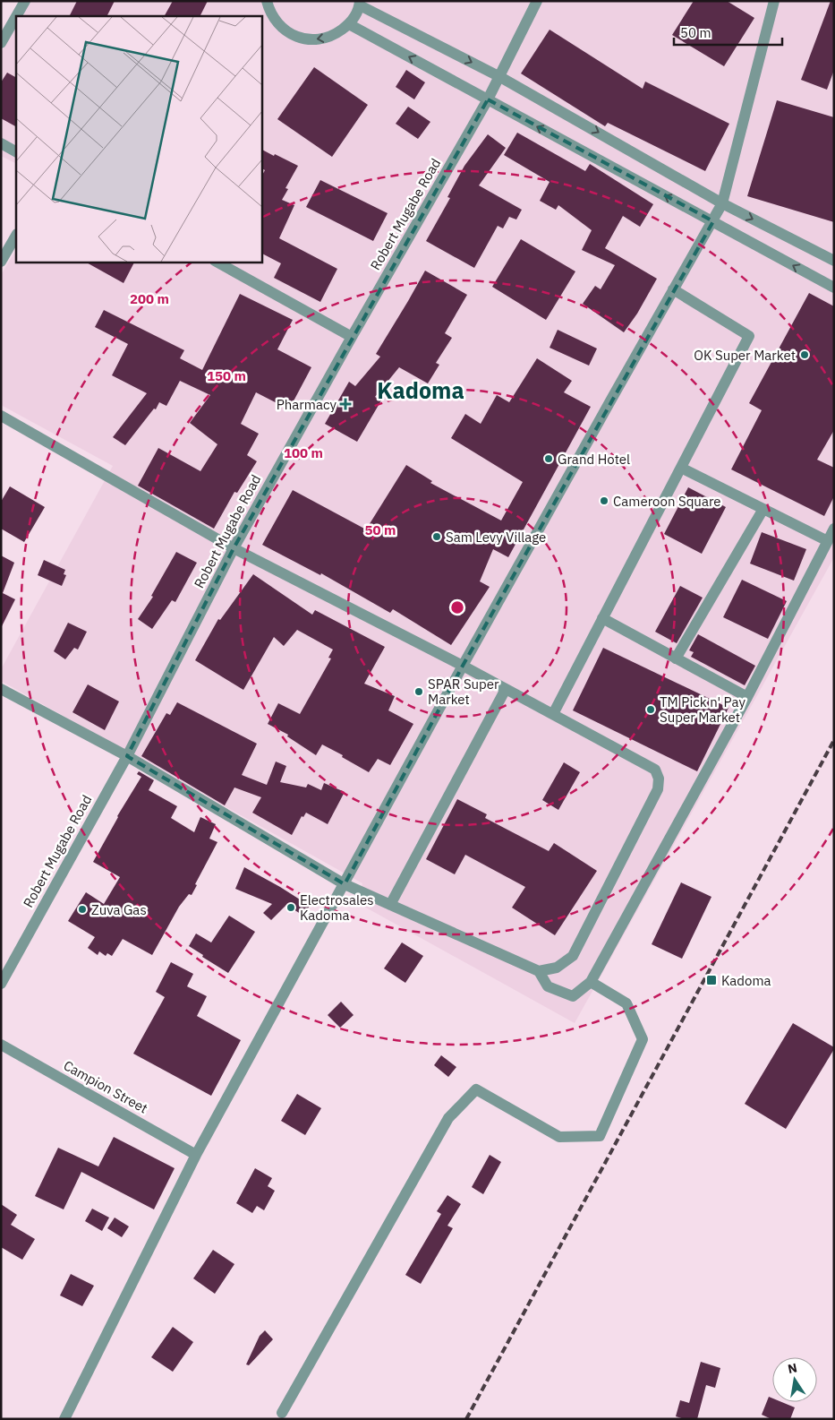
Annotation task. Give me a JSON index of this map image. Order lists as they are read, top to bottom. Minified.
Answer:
{"streets":{"street":["Robert Mugabe Road","Campion Street"]},"districts":["Kadoma"],"places":{"other":["OK Super Market","Grand Hotel","Cameroon Square","Sam Levy Village","SPAR Super Market","TM Pick n' Pay Super Market","Electrosales Kadoma","Zuva Gas"],"health":["Pharmacy"],"transit":["Kadoma"]},"scale_bar":"50 m","north":"top","rings":["200 m","150 m","100 m","50 m"]}
